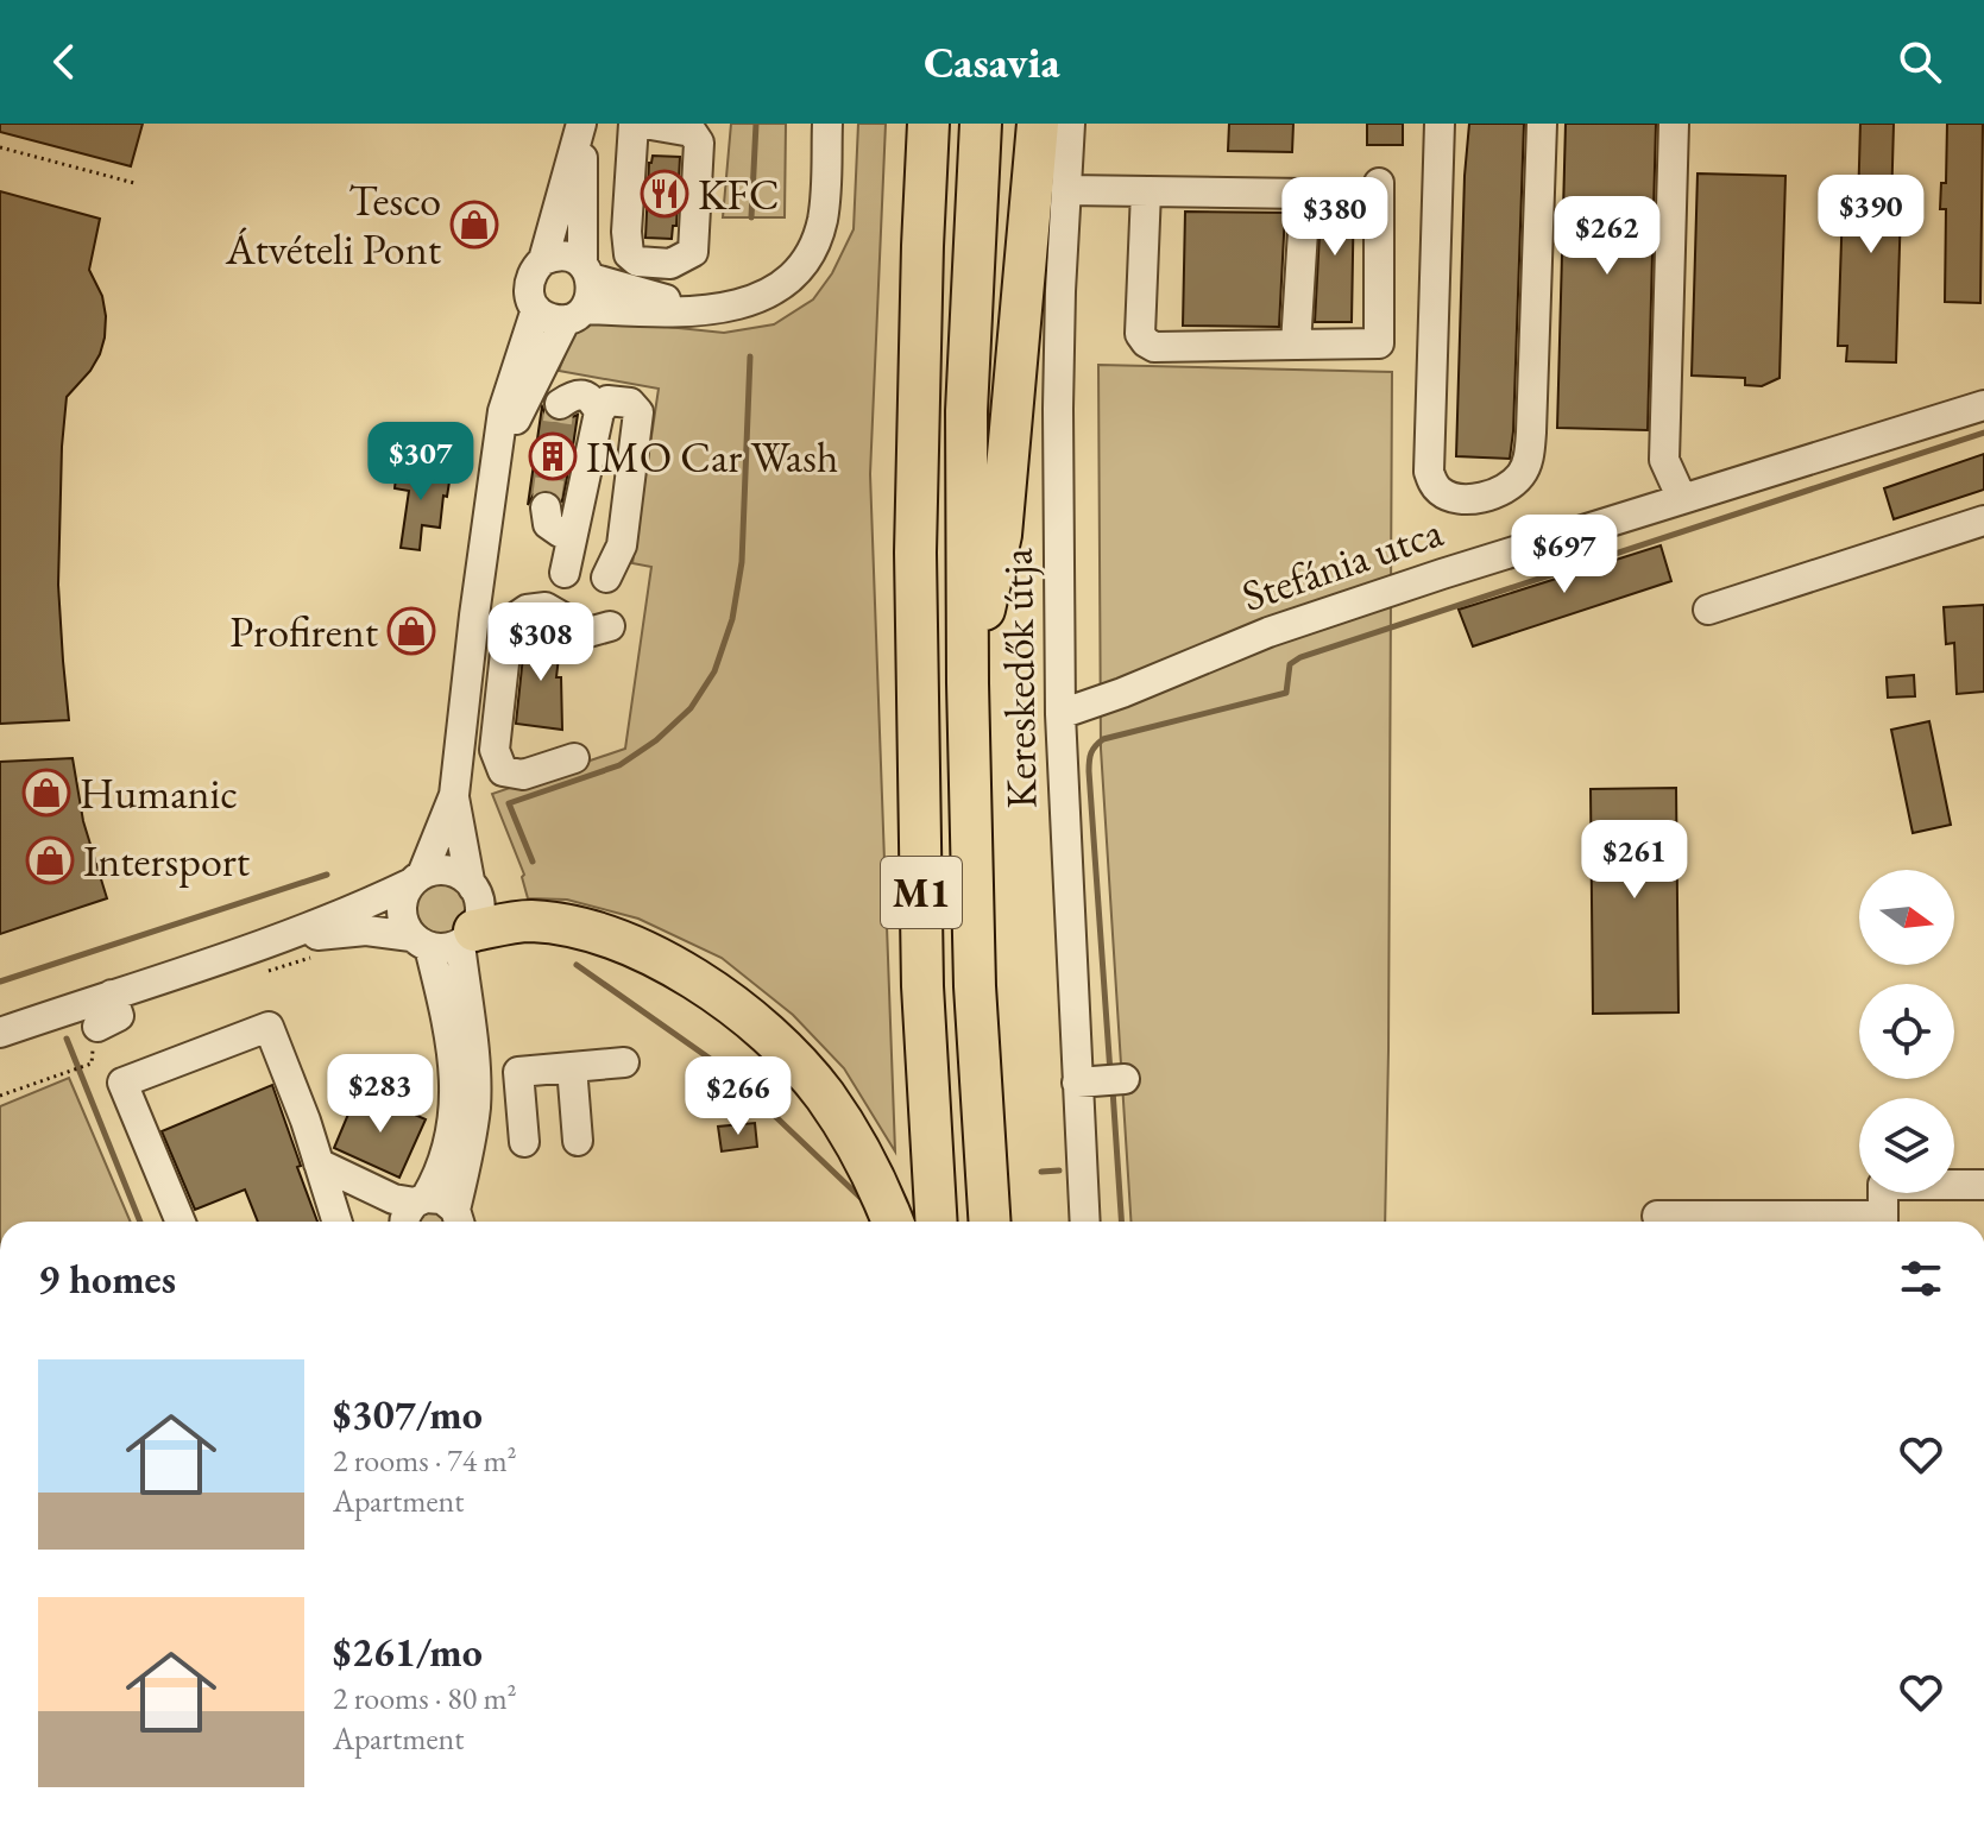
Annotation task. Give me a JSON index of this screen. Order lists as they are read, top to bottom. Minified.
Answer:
{"streets":{"highway":["M1"],"street":["Stefánia utca","Kereskedők útja"]},"crossings":[["Stefánia utca","Kereskedők útja"]],"places":{"restaurant":["KFC"],"shop":["Tesco Átvételi Pont","Profirent","Humanic","Intersport"],"building":["IMO Car Wash"]},"north":"right","page":{"header":"Casavia","price":["$390","$380","$262","$307","$697","$308","$261","$283","$266"],"heading":"9 homes","list":[{"name":"$307/mo","note":"2 rooms · 74 m² · Apartment"},{"name":"$261/mo","note":"2 rooms · 80 m² · Apartment"}]}}
